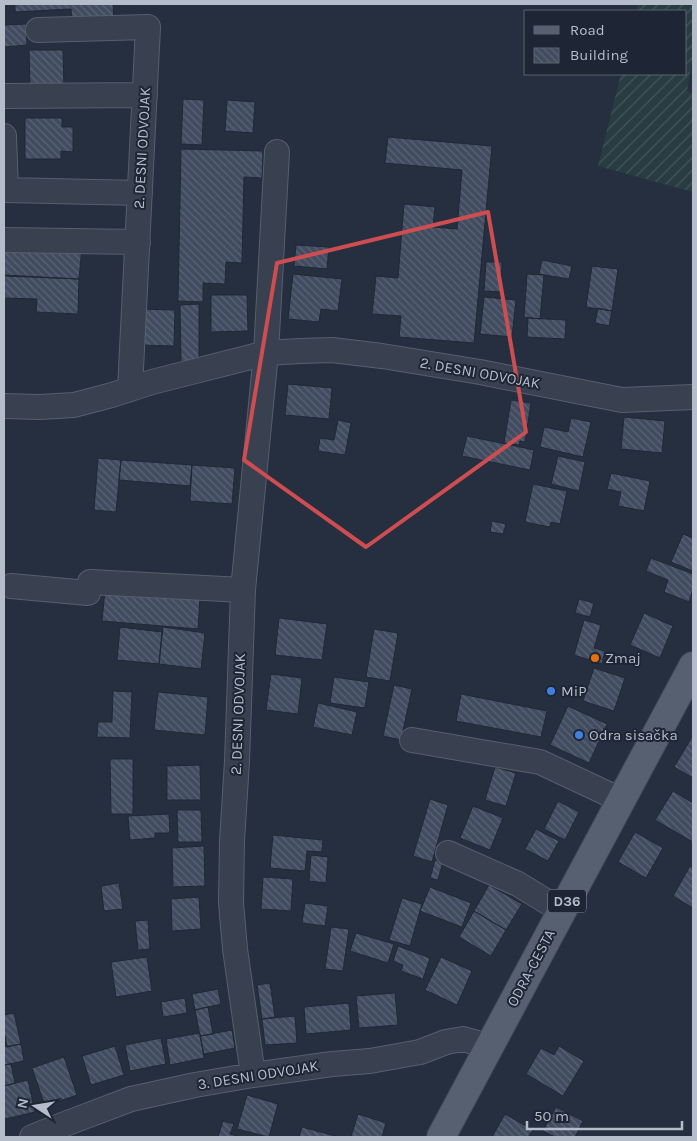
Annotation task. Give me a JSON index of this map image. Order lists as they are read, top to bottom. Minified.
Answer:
{"streets":{"main road":["D36","ODRA-CESTA"],"street":["2. DESNI ODVOJAK","3. DESNI ODVOJAK"]},"crossings":[["2. DESNI ODVOJAK","3. DESNI ODVOJAK"],["ODRA-CESTA","3. DESNI ODVOJAK"]],"places":["Zmaj","MiP","Odra sisačka"],"legend":["Road","Building"],"scale_bar":"50 m","north":"left"}
